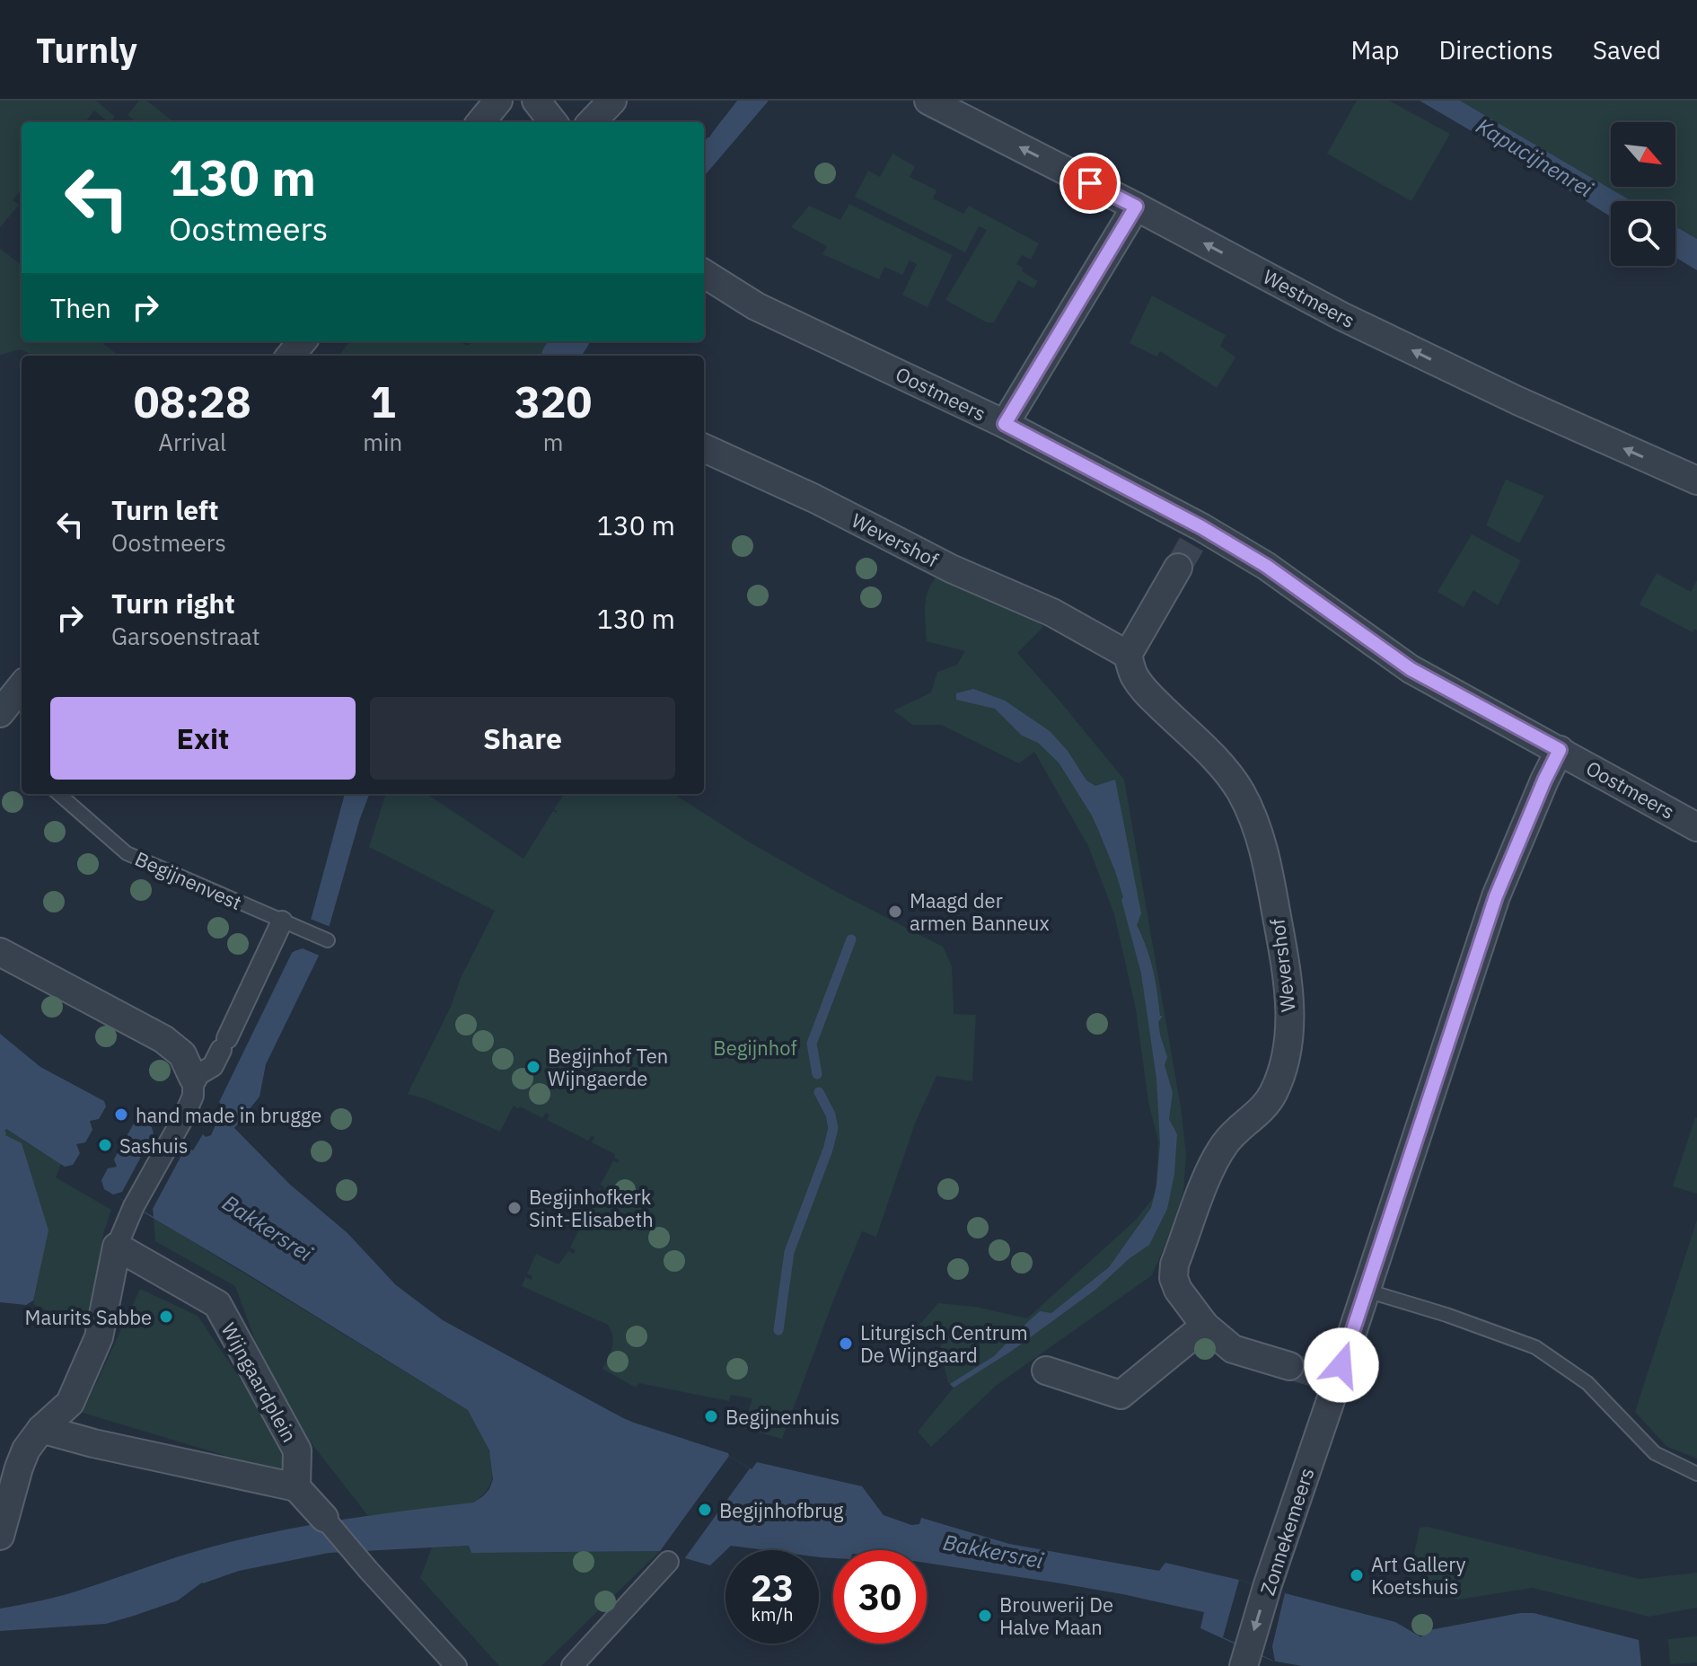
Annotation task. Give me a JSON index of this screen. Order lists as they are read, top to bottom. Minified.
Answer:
{"streets":{"street":["Westmeers","Oostmeers","Wevershof","Wijngaardplein","Zonnekemeers"],"lane":["Begijnenvest"]},"one_way":["Westmeers","Zonnekemeers"],"water":["Kapucijnenrei","Bakkersrei"],"parks":["Begijnhof"],"places":["Maagd der armen Banneux","Begijnhof Ten Wijngaerde","hand made in brugge","Sashuis","Begijnhofkerk Sint-Elisabeth","Maurits Sabbe","Liturgisch Centrum De Wijngaard","Begijnenhuis","Begijnhofbrug","Art Gallery Koetshuis","Brouwerij De Halve Maan"],"north":"bottom right","page":{"header":"Turnly","nav":["Map","Directions","Saved"],"turn":["130 m","Oostmeers"],"then":"Then","eta":["08:28","Arrival","1","min","320","m"],"list":[{"name":"Turn left","note":"Oostmeers","value":"130 m"},{"name":"Turn right","note":"Garsoenstraat","value":"130 m"}],"buttons":["Exit","Share"],"speed":"23 km/h","limit":"30"}}
